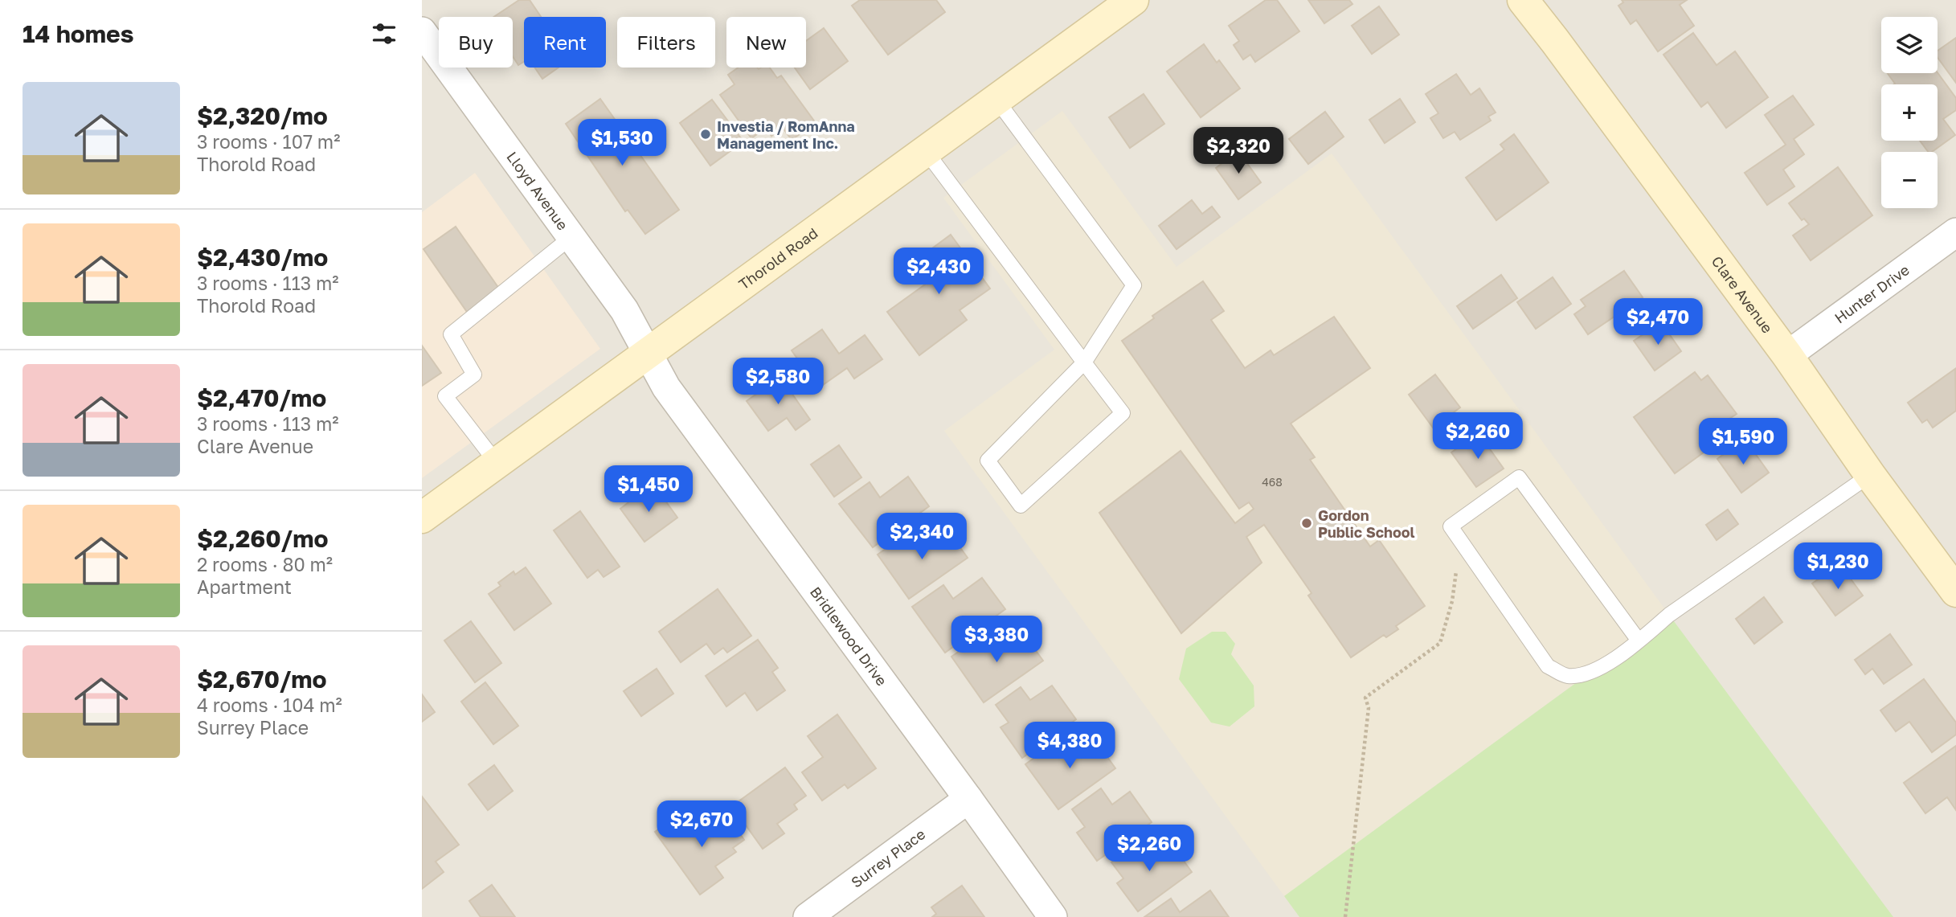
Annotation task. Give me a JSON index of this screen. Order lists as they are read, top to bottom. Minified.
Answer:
{"streets":{"street":["Lloyd Avenue","Thorold Road","Clare Avenue","Hunter Drive","Bridlewood Drive","Surrey Place"]},"crossings":[["Lloyd Avenue","Thorold Road"],["Lloyd Avenue","Bridlewood Drive"],["Thorold Road","Bridlewood Drive"],["Clare Avenue","Hunter Drive"],["Bridlewood Drive","Surrey Place"]],"places":["Investia / RomAnna Management Inc.","Gordon Public School"],"house_numbers":["468"],"page":{"heading":"14 homes","map_buttons":["+","−"],"chip":["Buy","Rent","Filters","New"],"list":[{"name":"$2,320/mo","note":"3 rooms · 107 m² · Thorold Road"},{"name":"$2,430/mo","note":"3 rooms · 113 m² · Thorold Road"},{"name":"$2,470/mo","note":"3 rooms · 113 m² · Clare Avenue"},{"name":"$2,260/mo","note":"2 rooms · 80 m² · Apartment"},{"name":"$2,670/mo","note":"4 rooms · 104 m² · Surrey Place"}],"price":["$1,530","$2,320","$2,430","$2,470","$2,580","$2,260","$1,590","$1,450","$2,340","$1,230","$3,380","$4,380","$2,670","$2,260"]}}
